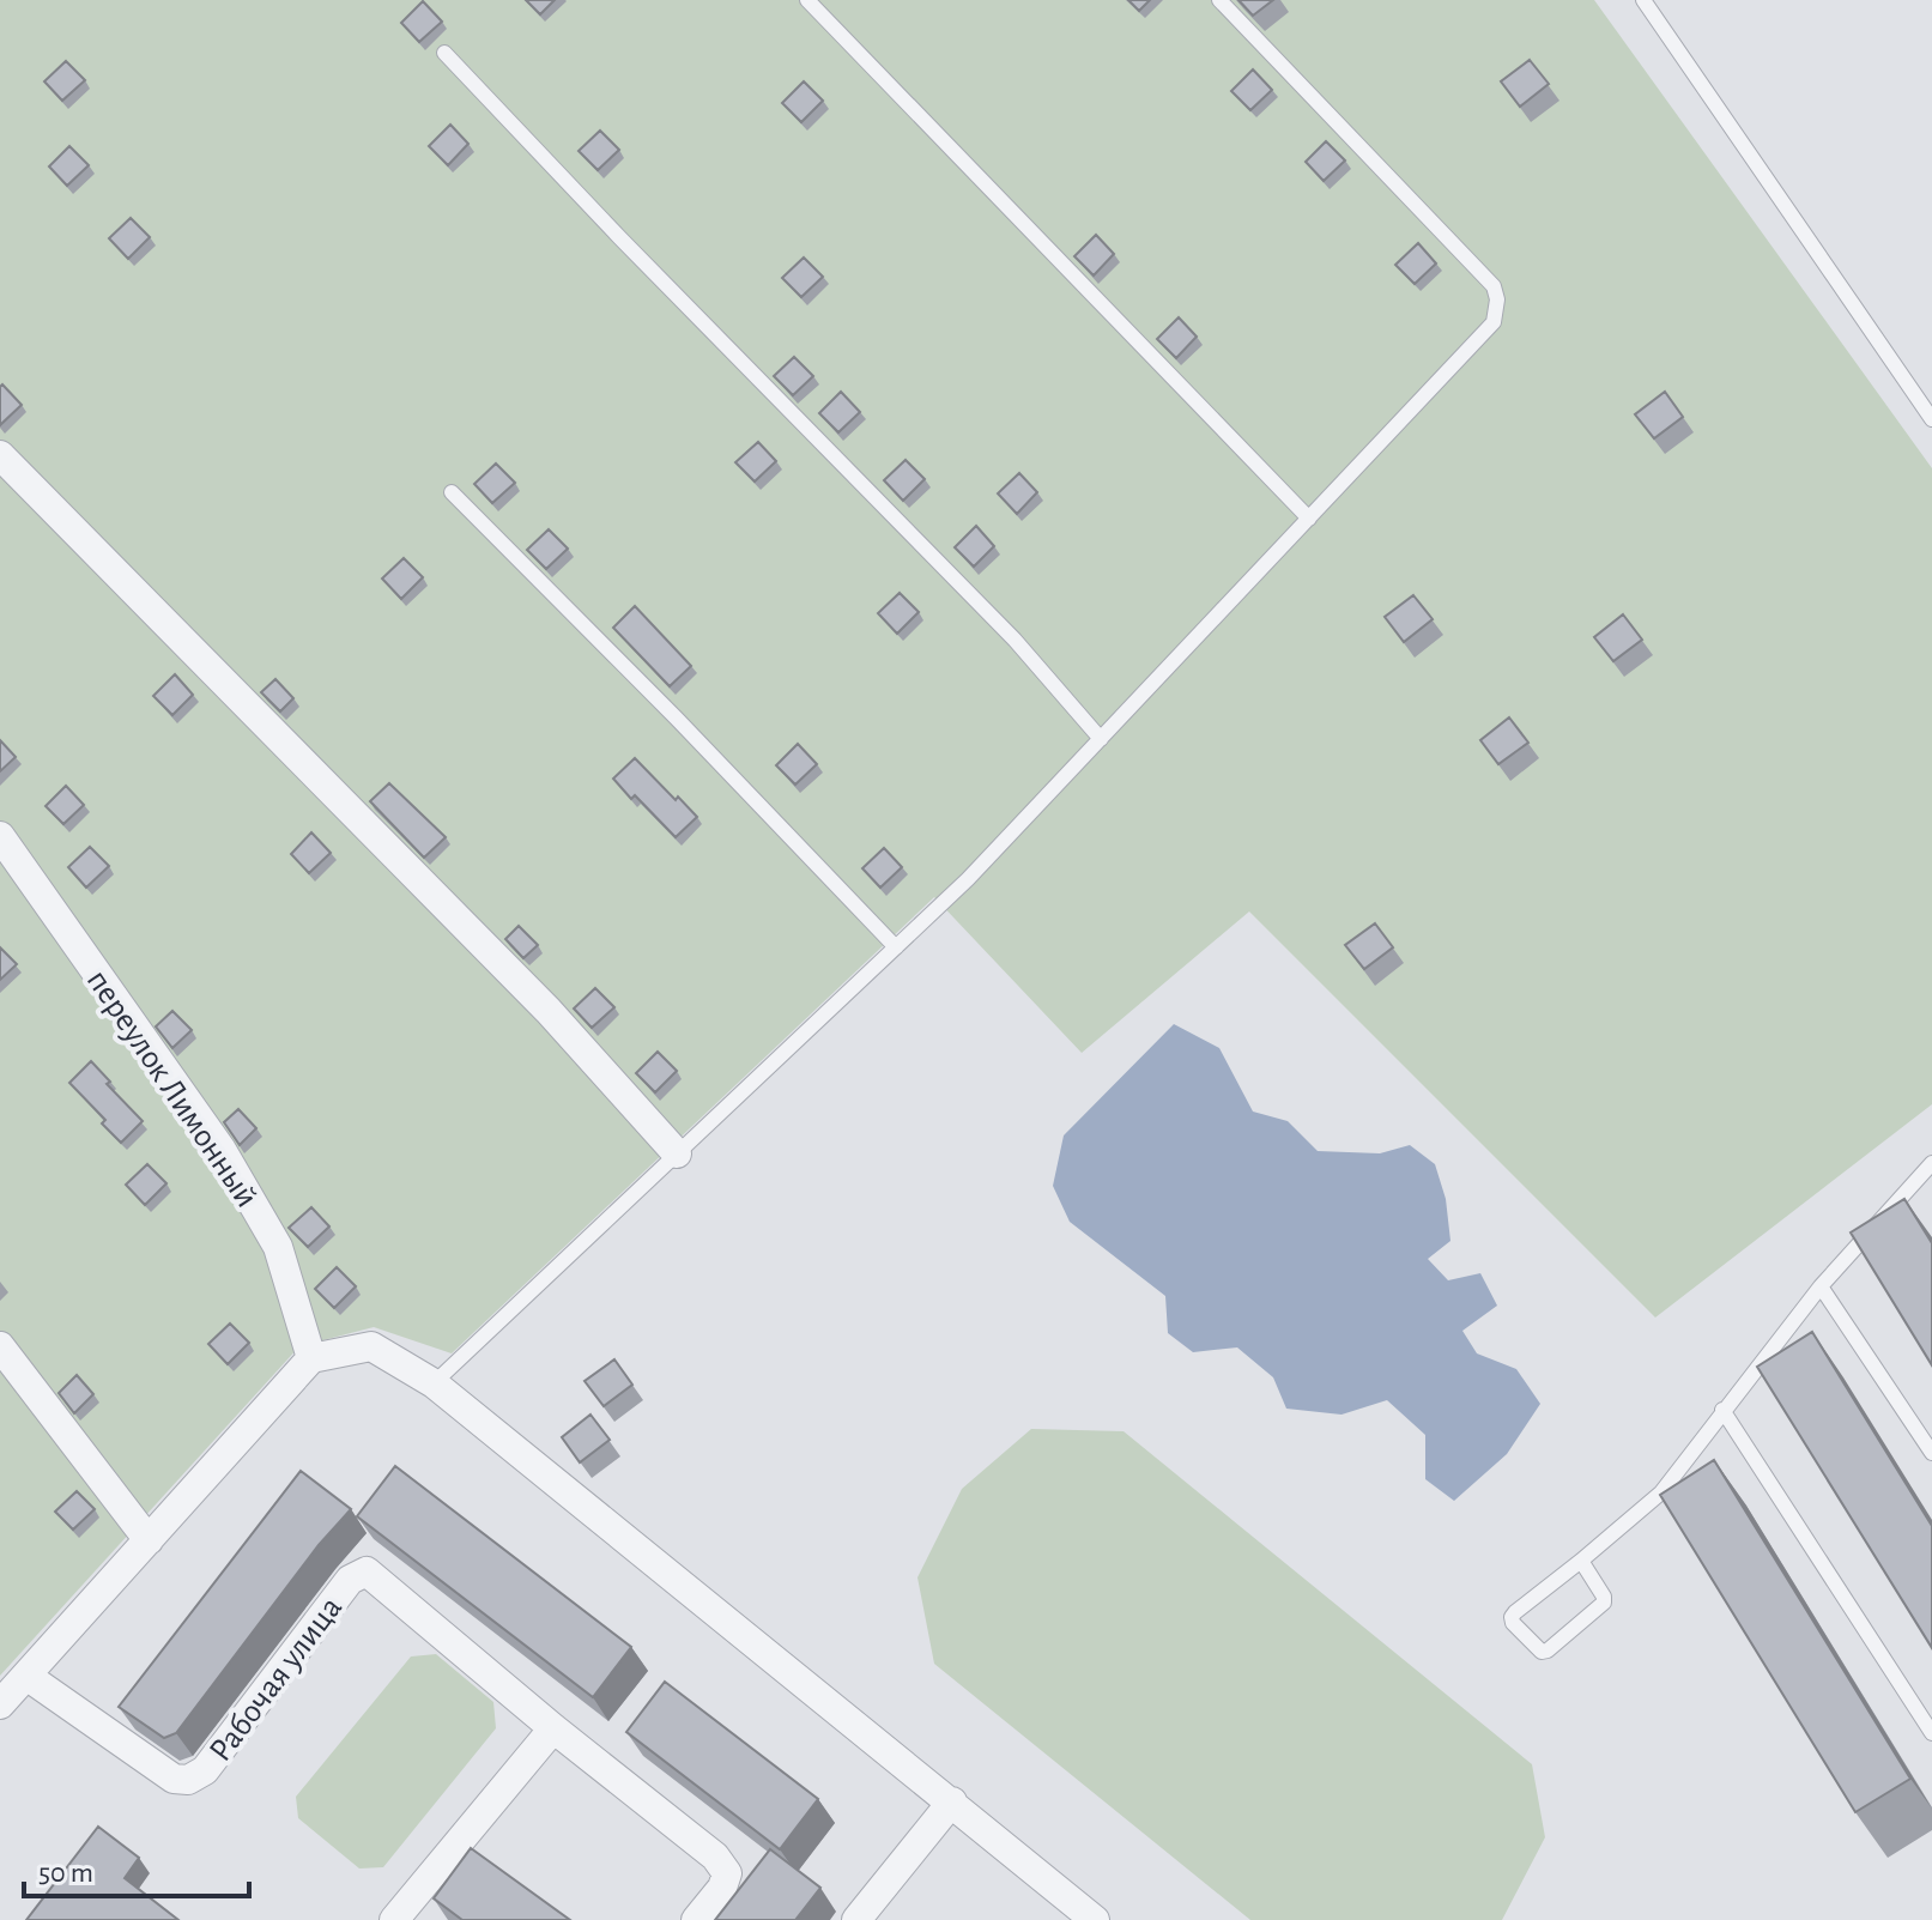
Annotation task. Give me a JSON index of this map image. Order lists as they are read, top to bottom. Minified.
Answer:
{"streets":{"street":["переулок Лимонный","Рабочая улица"]},"scale_bar":"50 m"}
